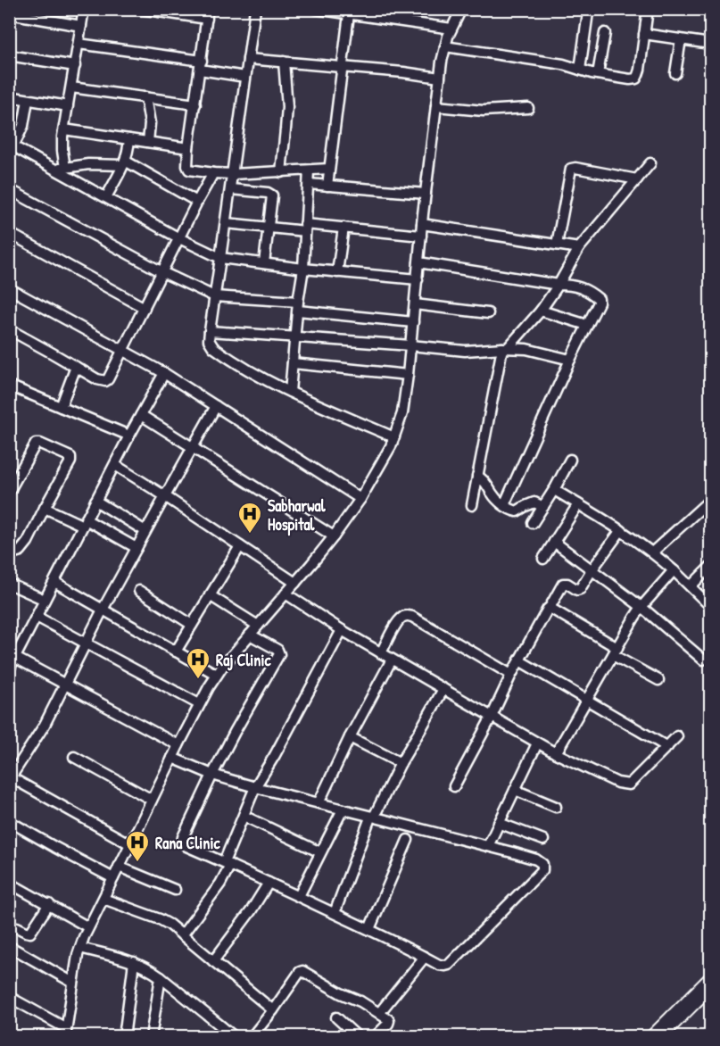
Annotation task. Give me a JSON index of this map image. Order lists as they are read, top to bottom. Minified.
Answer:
{"places":{"hospital":["Sabharwal Hospital","Raj Clinic","Rana Clinic"]}}
